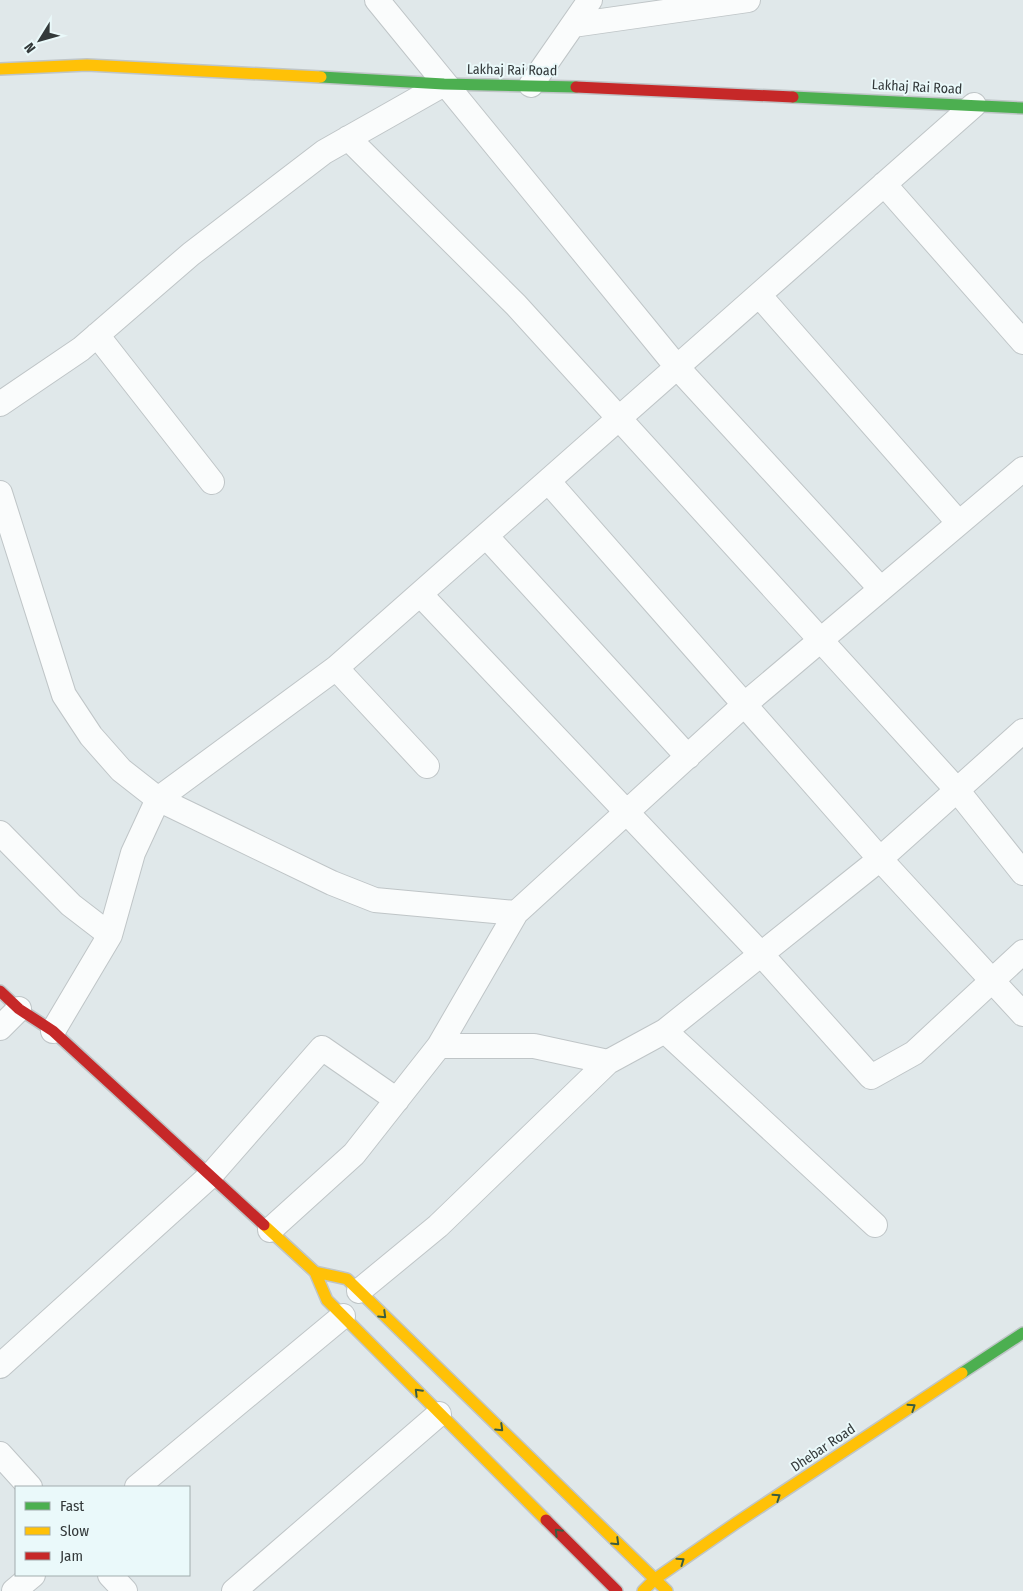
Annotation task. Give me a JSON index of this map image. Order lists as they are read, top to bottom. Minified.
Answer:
{"streets":{"street":["Lakhaj Rai Road","Dhebar Road"]},"one_way":["Dhebar Road"],"legend":["Fast","Slow","Jam"],"north":"bottom left"}
